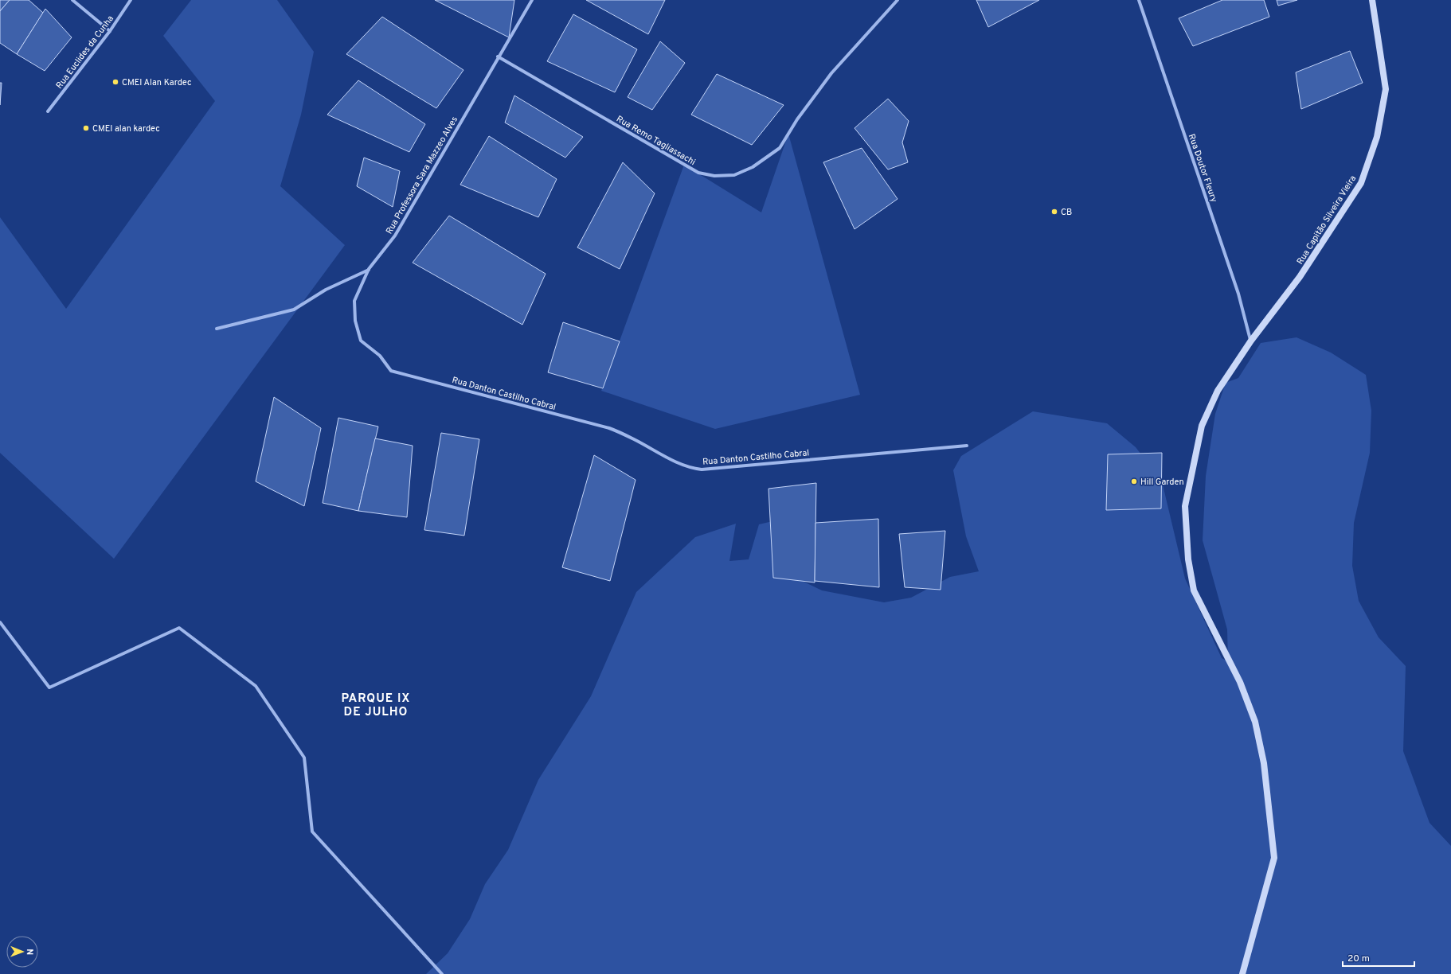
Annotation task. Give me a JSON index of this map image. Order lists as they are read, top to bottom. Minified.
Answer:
{"streets":{"street":["Rua Euclides da Cunha","Rua Remo Tagliassachi","Rua Doutor Fleury","Rua Professora Sara Mazzeo Alves","Rua Capitão Silveira Vieira","Rua Danton Castilho Cabral"]},"crossings":[["Rua Remo Tagliassachi","Rua Professora Sara Mazzeo Alves"],["Rua Doutor Fleury","Rua Capitão Silveira Vieira"],["Rua Professora Sara Mazzeo Alves","Rua Danton Castilho Cabral"]],"districts":["PARQUE IX DE JULHO"],"places":["CMEI Alan Kardec","CMEI alan kardec","CB","Hill Garden"],"scale_bar":"20 m","north":"right"}
